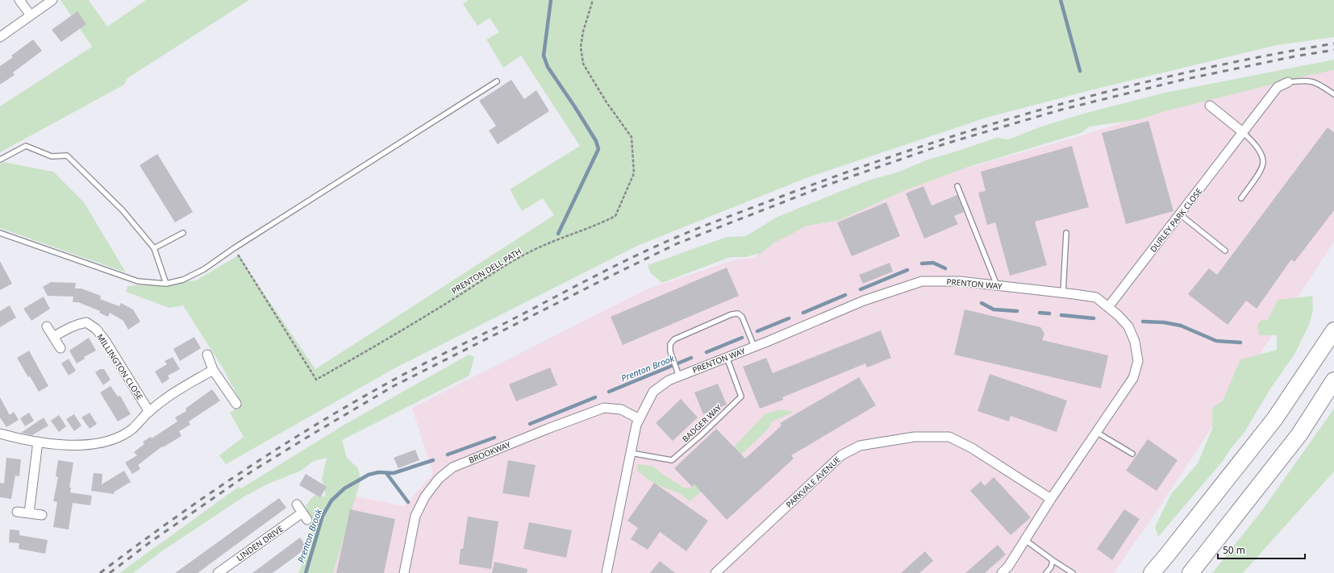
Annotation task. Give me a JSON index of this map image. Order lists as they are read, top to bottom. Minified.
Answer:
{"streets":{"street":["DURLEY PARK CLOSE","PRENTON WAY","MILLINGTON CLOSE","BROOKWAY","PARKVALE AVENUE","LINDEN DRIVE"],"lane":["BADGER WAY"],"path":["PRENTON DELL PATH"]},"crossings":[["DURLEY PARK CLOSE","PRENTON WAY"],["PRENTON WAY","BADGER WAY"],["PRENTON WAY","BROOKWAY"],["PRENTON WAY","PARKVALE AVENUE"]],"water":["Prenton Brook"],"scale_bar":"50 m"}
